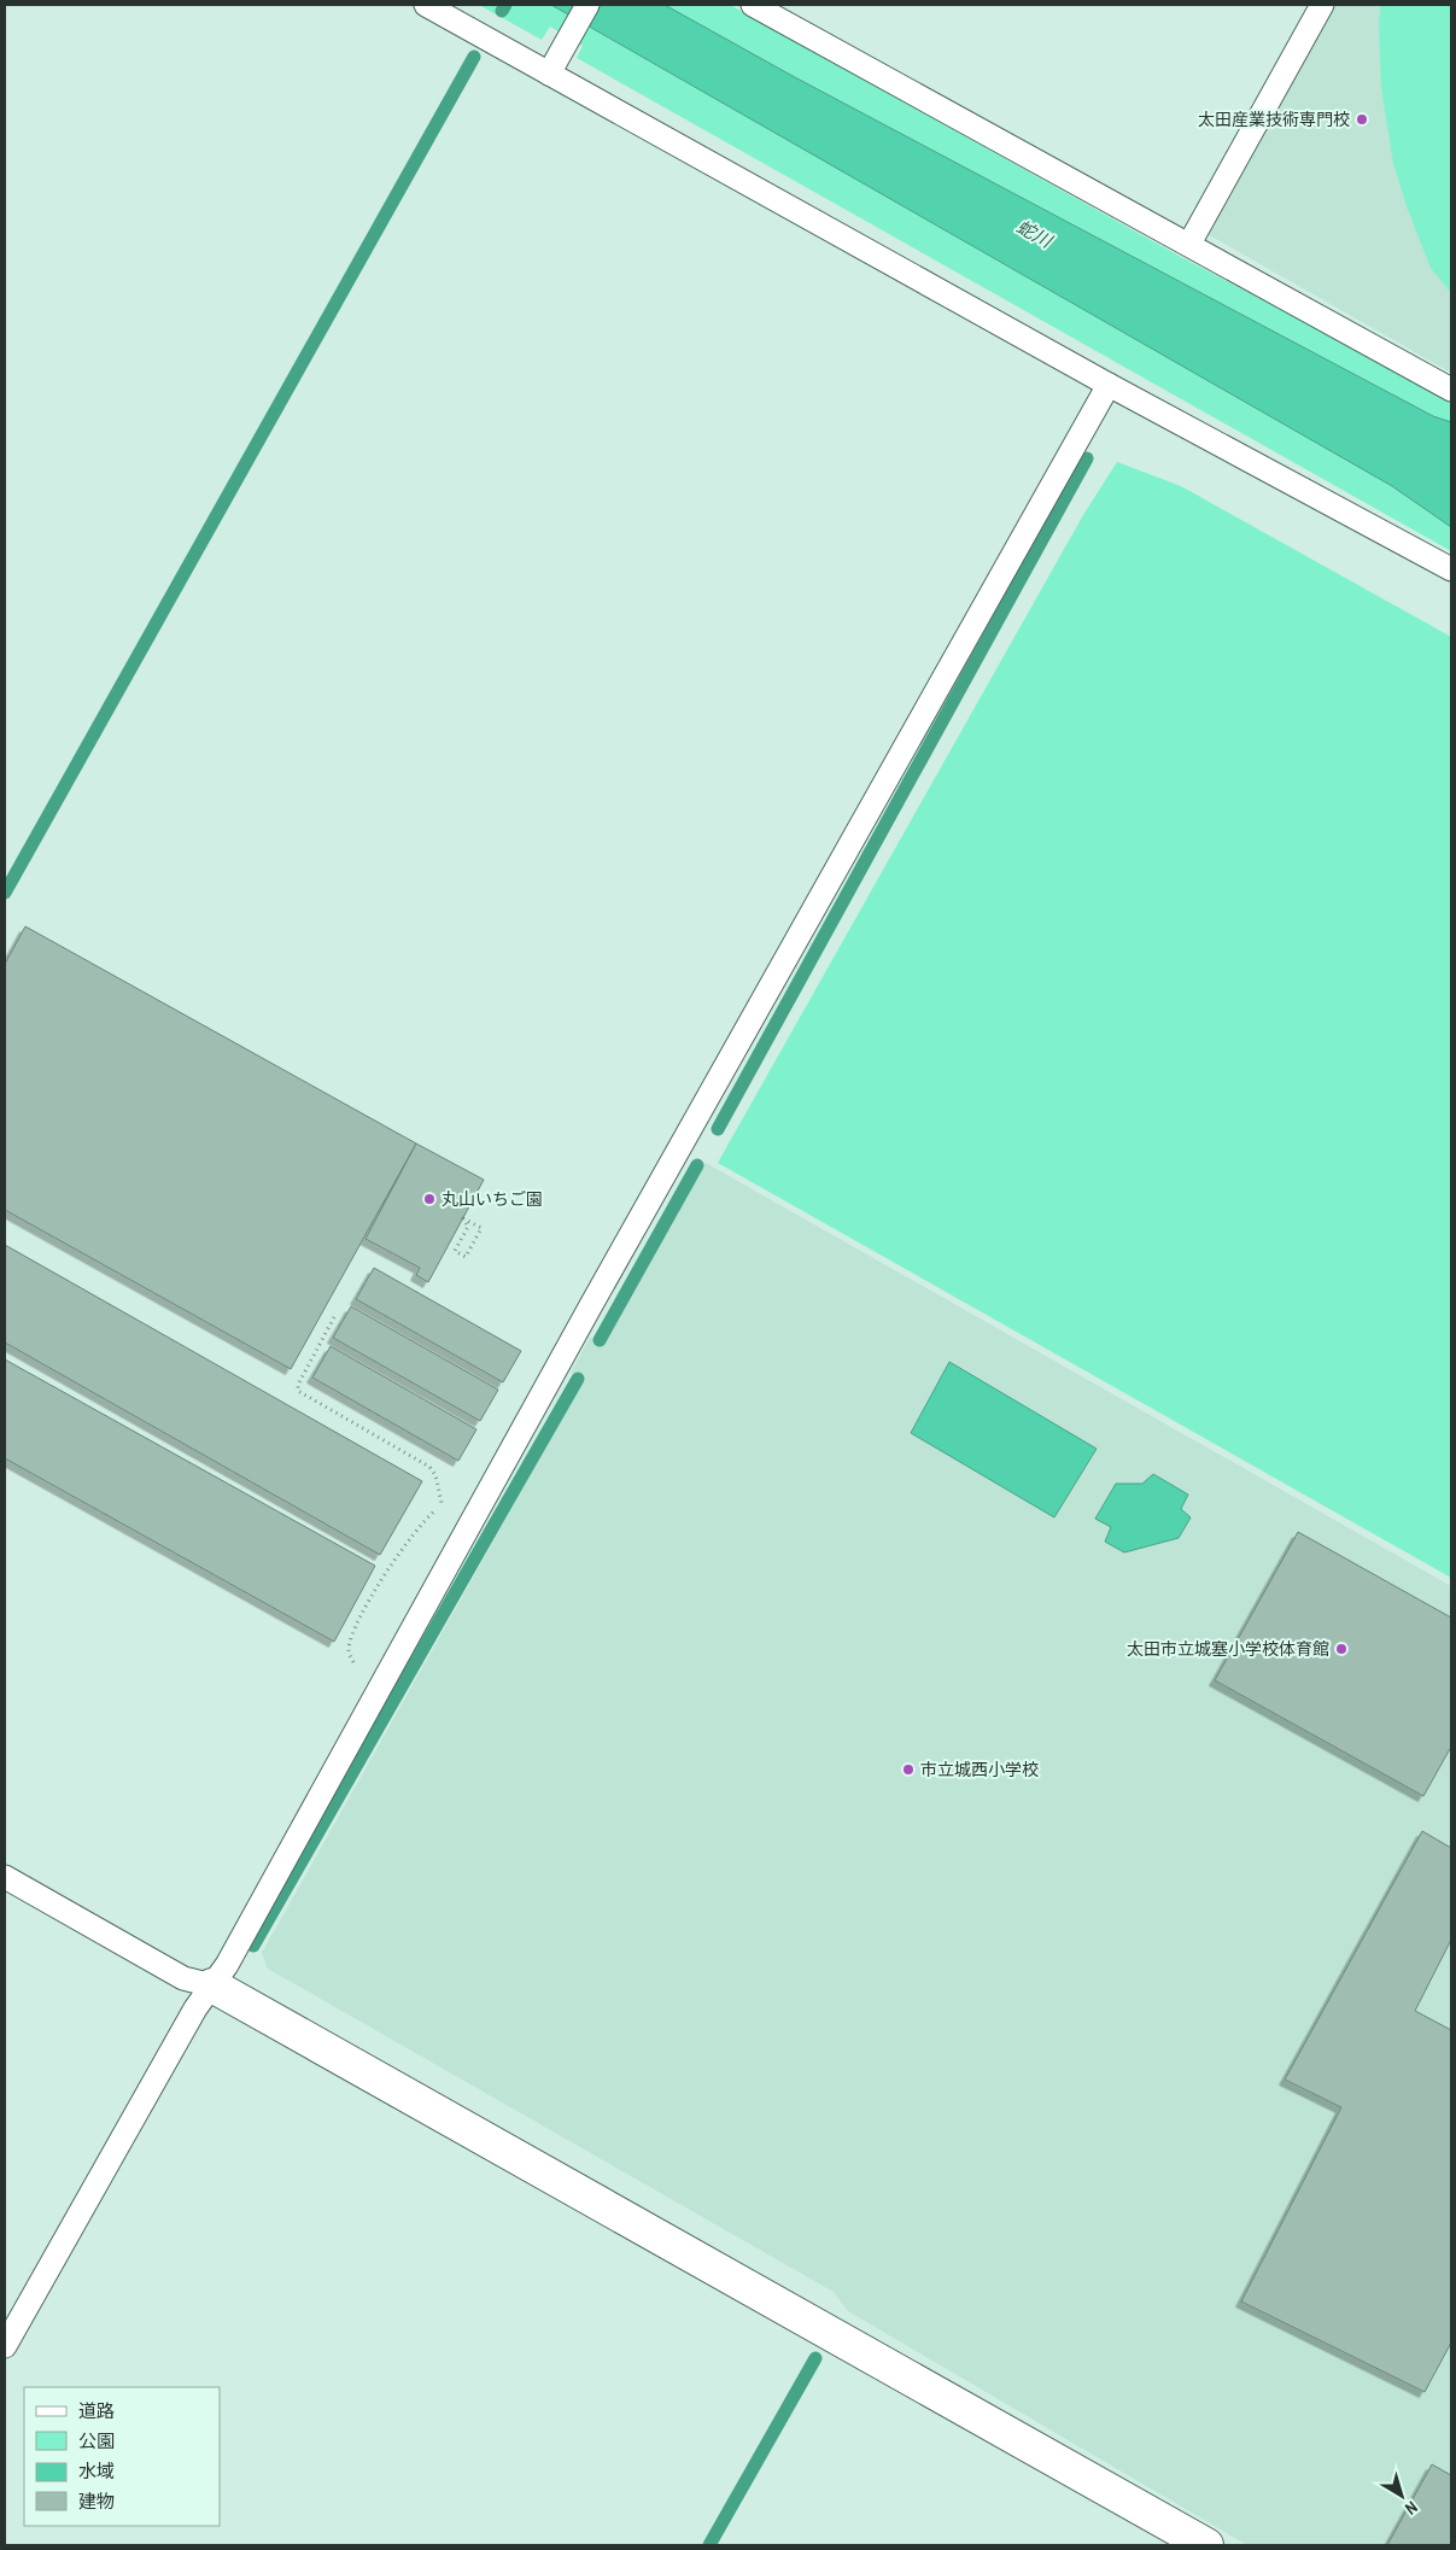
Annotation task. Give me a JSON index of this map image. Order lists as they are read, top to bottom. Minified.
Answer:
{"water":["蛇川"],"places":["太田産業技術専門校","丸山いちご園","太田市立城塞小学校体育館","市立城西小学校"],"legend":["道路","公園","水域","建物"],"north":"bottom right"}
